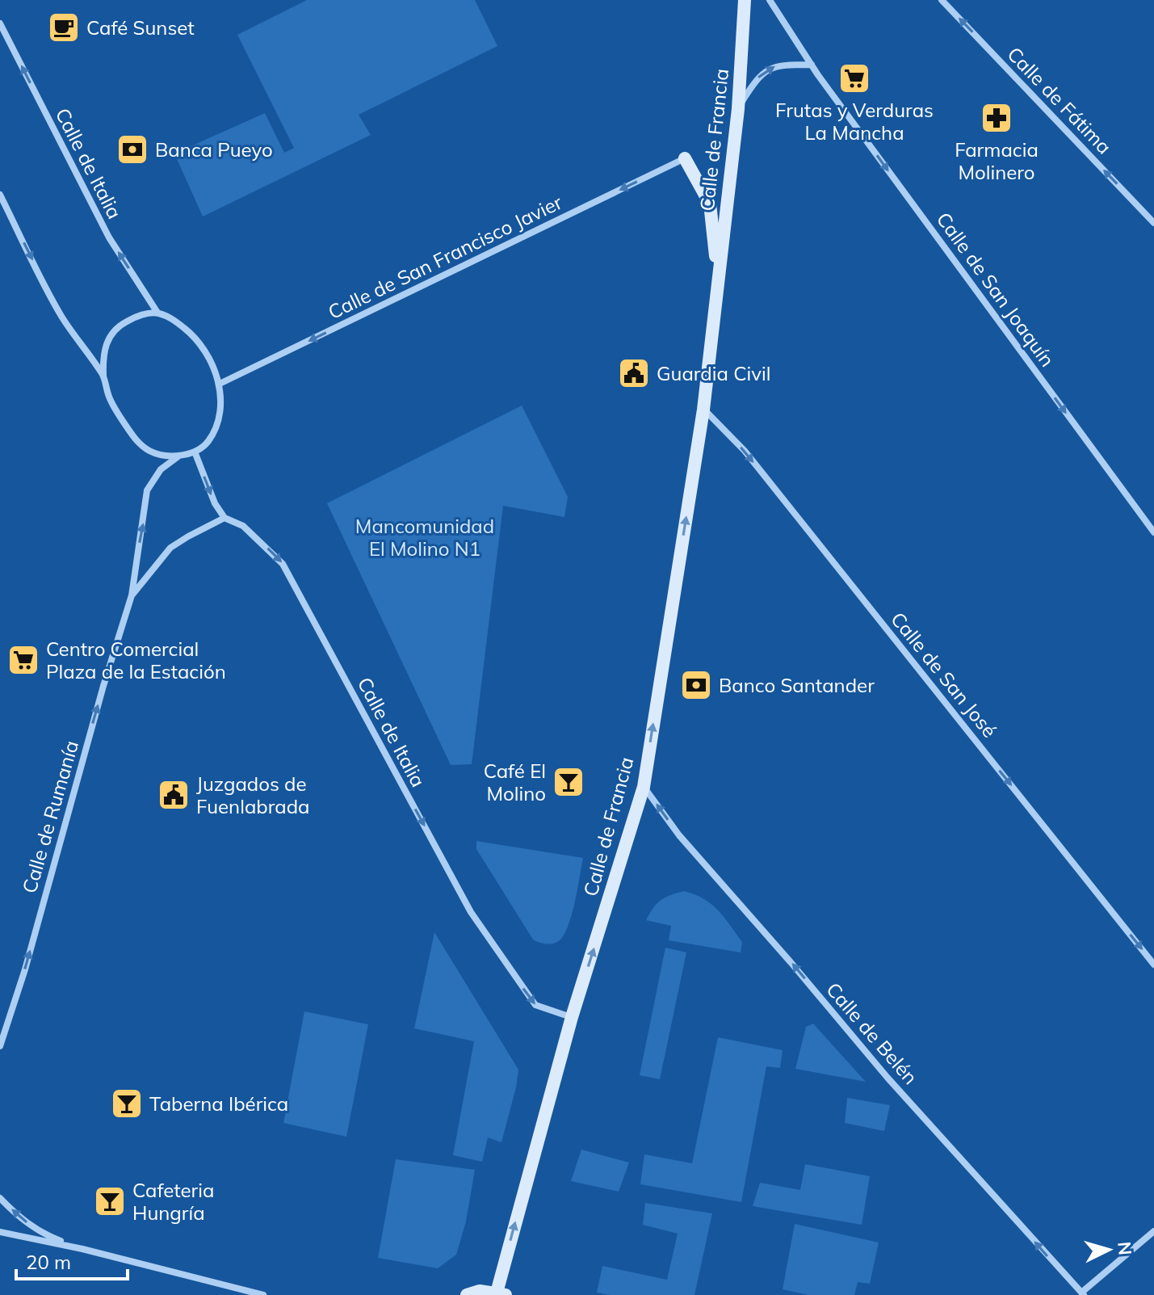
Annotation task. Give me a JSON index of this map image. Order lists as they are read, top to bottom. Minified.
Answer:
{"streets":{"main road":["Calle de Francia"],"street":["Calle de Fátima","Calle de Italia","Calle de San Francisco Javier","Calle de San Joaquín","Calle de San José","Calle de Rumanía","Calle de Belén"]},"crossings":[["Calle de Francia","Calle de Italia"],["Calle de Francia","Calle de San Francisco Javier"],["Calle de Francia","Calle de San José"],["Calle de Francia","Calle de Belén"],["Calle de Italia","Calle de San Francisco Javier"],["Calle de Italia","Calle de Rumanía"],["Calle de San Francisco Javier","Calle de Rumanía"]],"one_way":["Calle de Fátima","Calle de Francia","Calle de San Francisco Javier","Calle de San Joaquín","Calle de San José","Calle de Rumanía","Calle de Belén"],"parks":["Mancomunidad El Molino N1"],"places":{"cafe":["Café Sunset"],"supermarket":["Frutas y Verduras La Mancha","Centro Comercial Plaza de la Estación"],"pharmacy":["Farmacia Molinero"],"bank":["Banca Pueyo","Banco Santander"],"public building":["Guardia Civil","Juzgados de Fuenlabrada"],"bar":["Café El Molino","Taberna Ibérica","Cafeteria Hungría"]},"scale_bar":"20 m","north":"right"}
